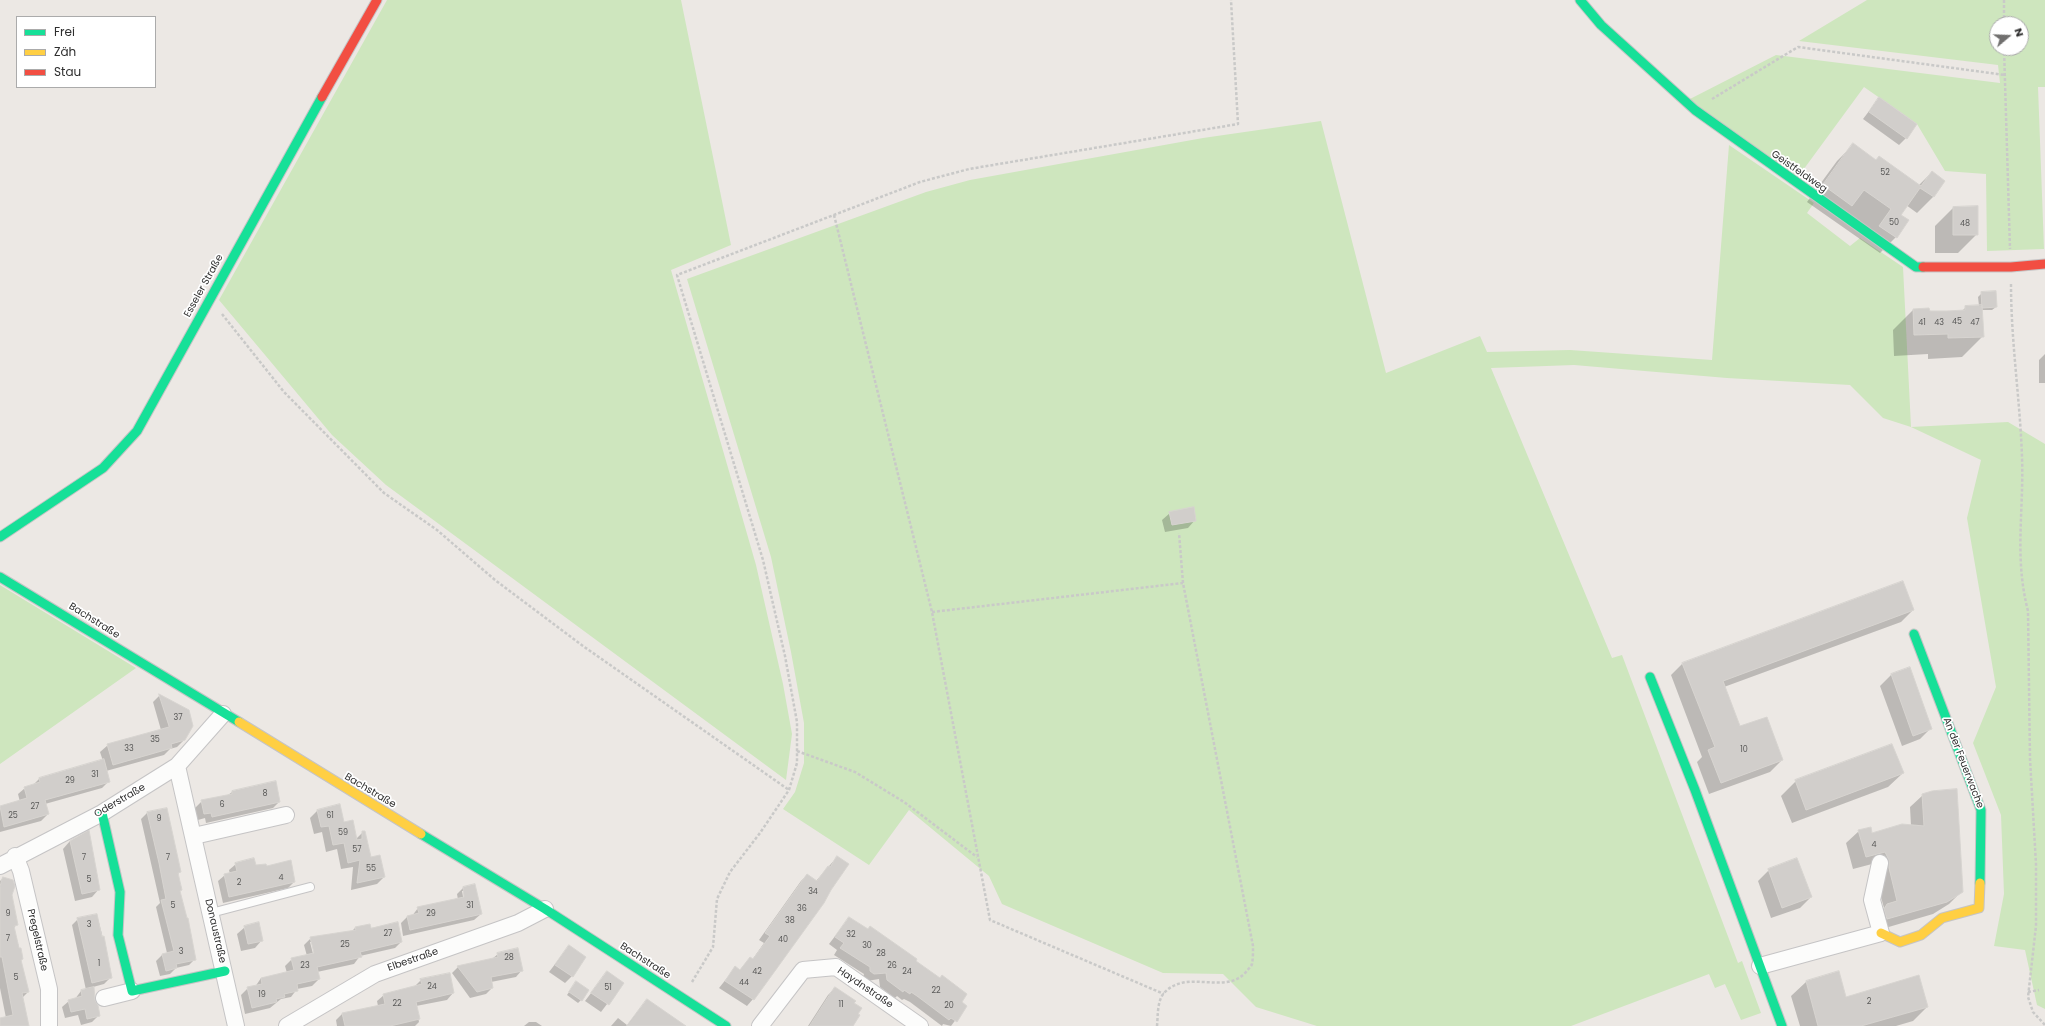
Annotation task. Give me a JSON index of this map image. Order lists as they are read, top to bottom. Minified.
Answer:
{"streets":{"street":["Geistfeldweg","Esseler Straße","Bachstraße","An der Feuerwache","Oderstraße","Donaustraße","Pregelstraße","Elbestraße","Haydnstraße"]},"crossings":[["Bachstraße","Oderstraße"],["Bachstraße","Elbestraße"],["Oderstraße","Donaustraße"],["Oderstraße","Pregelstraße"]],"house_numbers":["52","50","48","45","41","43","47","37","35","33","10","31","29","8","6","27","25","61","9","59","4","57","7","7","55","4","5","2","34","5","31","36","9","29","38","3","27","32","7","40","25","30","3","28","28","1","23","26","42","24","5","44","24","51","22","19","2","22","11","20"],"legend":["Frei","Zäh","Stau"],"north":"right"}
